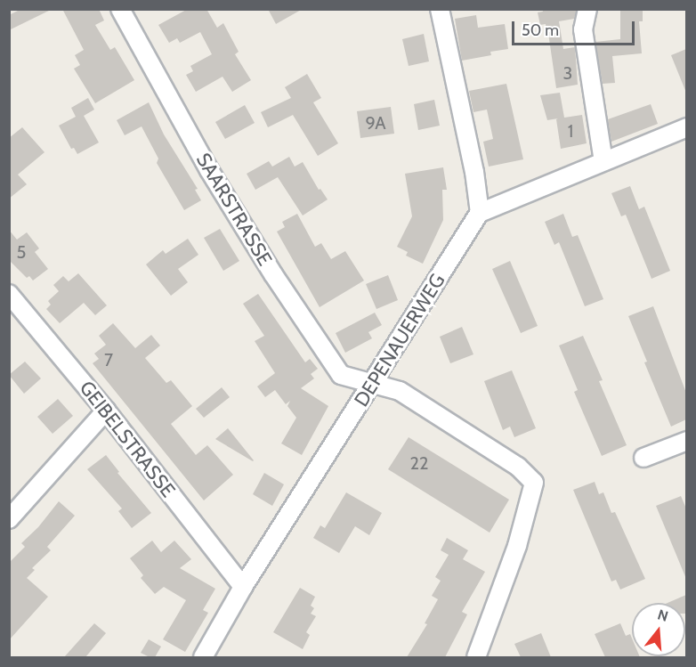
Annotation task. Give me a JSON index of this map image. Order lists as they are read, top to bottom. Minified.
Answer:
{"streets":{"street":["SAARSTRASSE","DEPENAUERWEG","GEIBELSTRASSE"]},"crossings":[["SAARSTRASSE","DEPENAUERWEG"],["DEPENAUERWEG","GEIBELSTRASSE"]],"house_numbers":["3","9A","1","5","7","22"],"scale_bar":"50 m","north":"top"}
